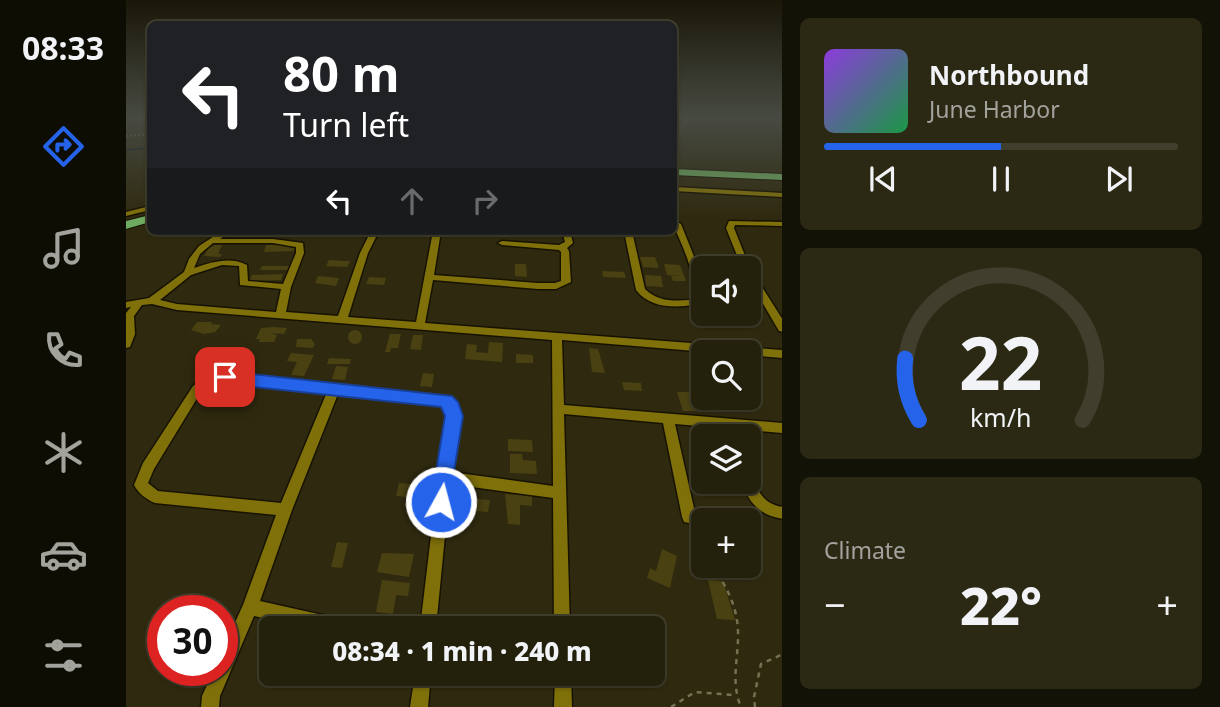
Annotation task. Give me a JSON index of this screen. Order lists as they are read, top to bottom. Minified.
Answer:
{"page":{"tabs":"08:33","turn":["80 m","Turn left"],"song":["Northbound","June Harbor"],"map_buttons":"+","tile":"Climate","heat":["−","22°","+"],"limit":"30","trip":"08:34 · 1 min · 240 m","gauge":["22","km/h"]}}
